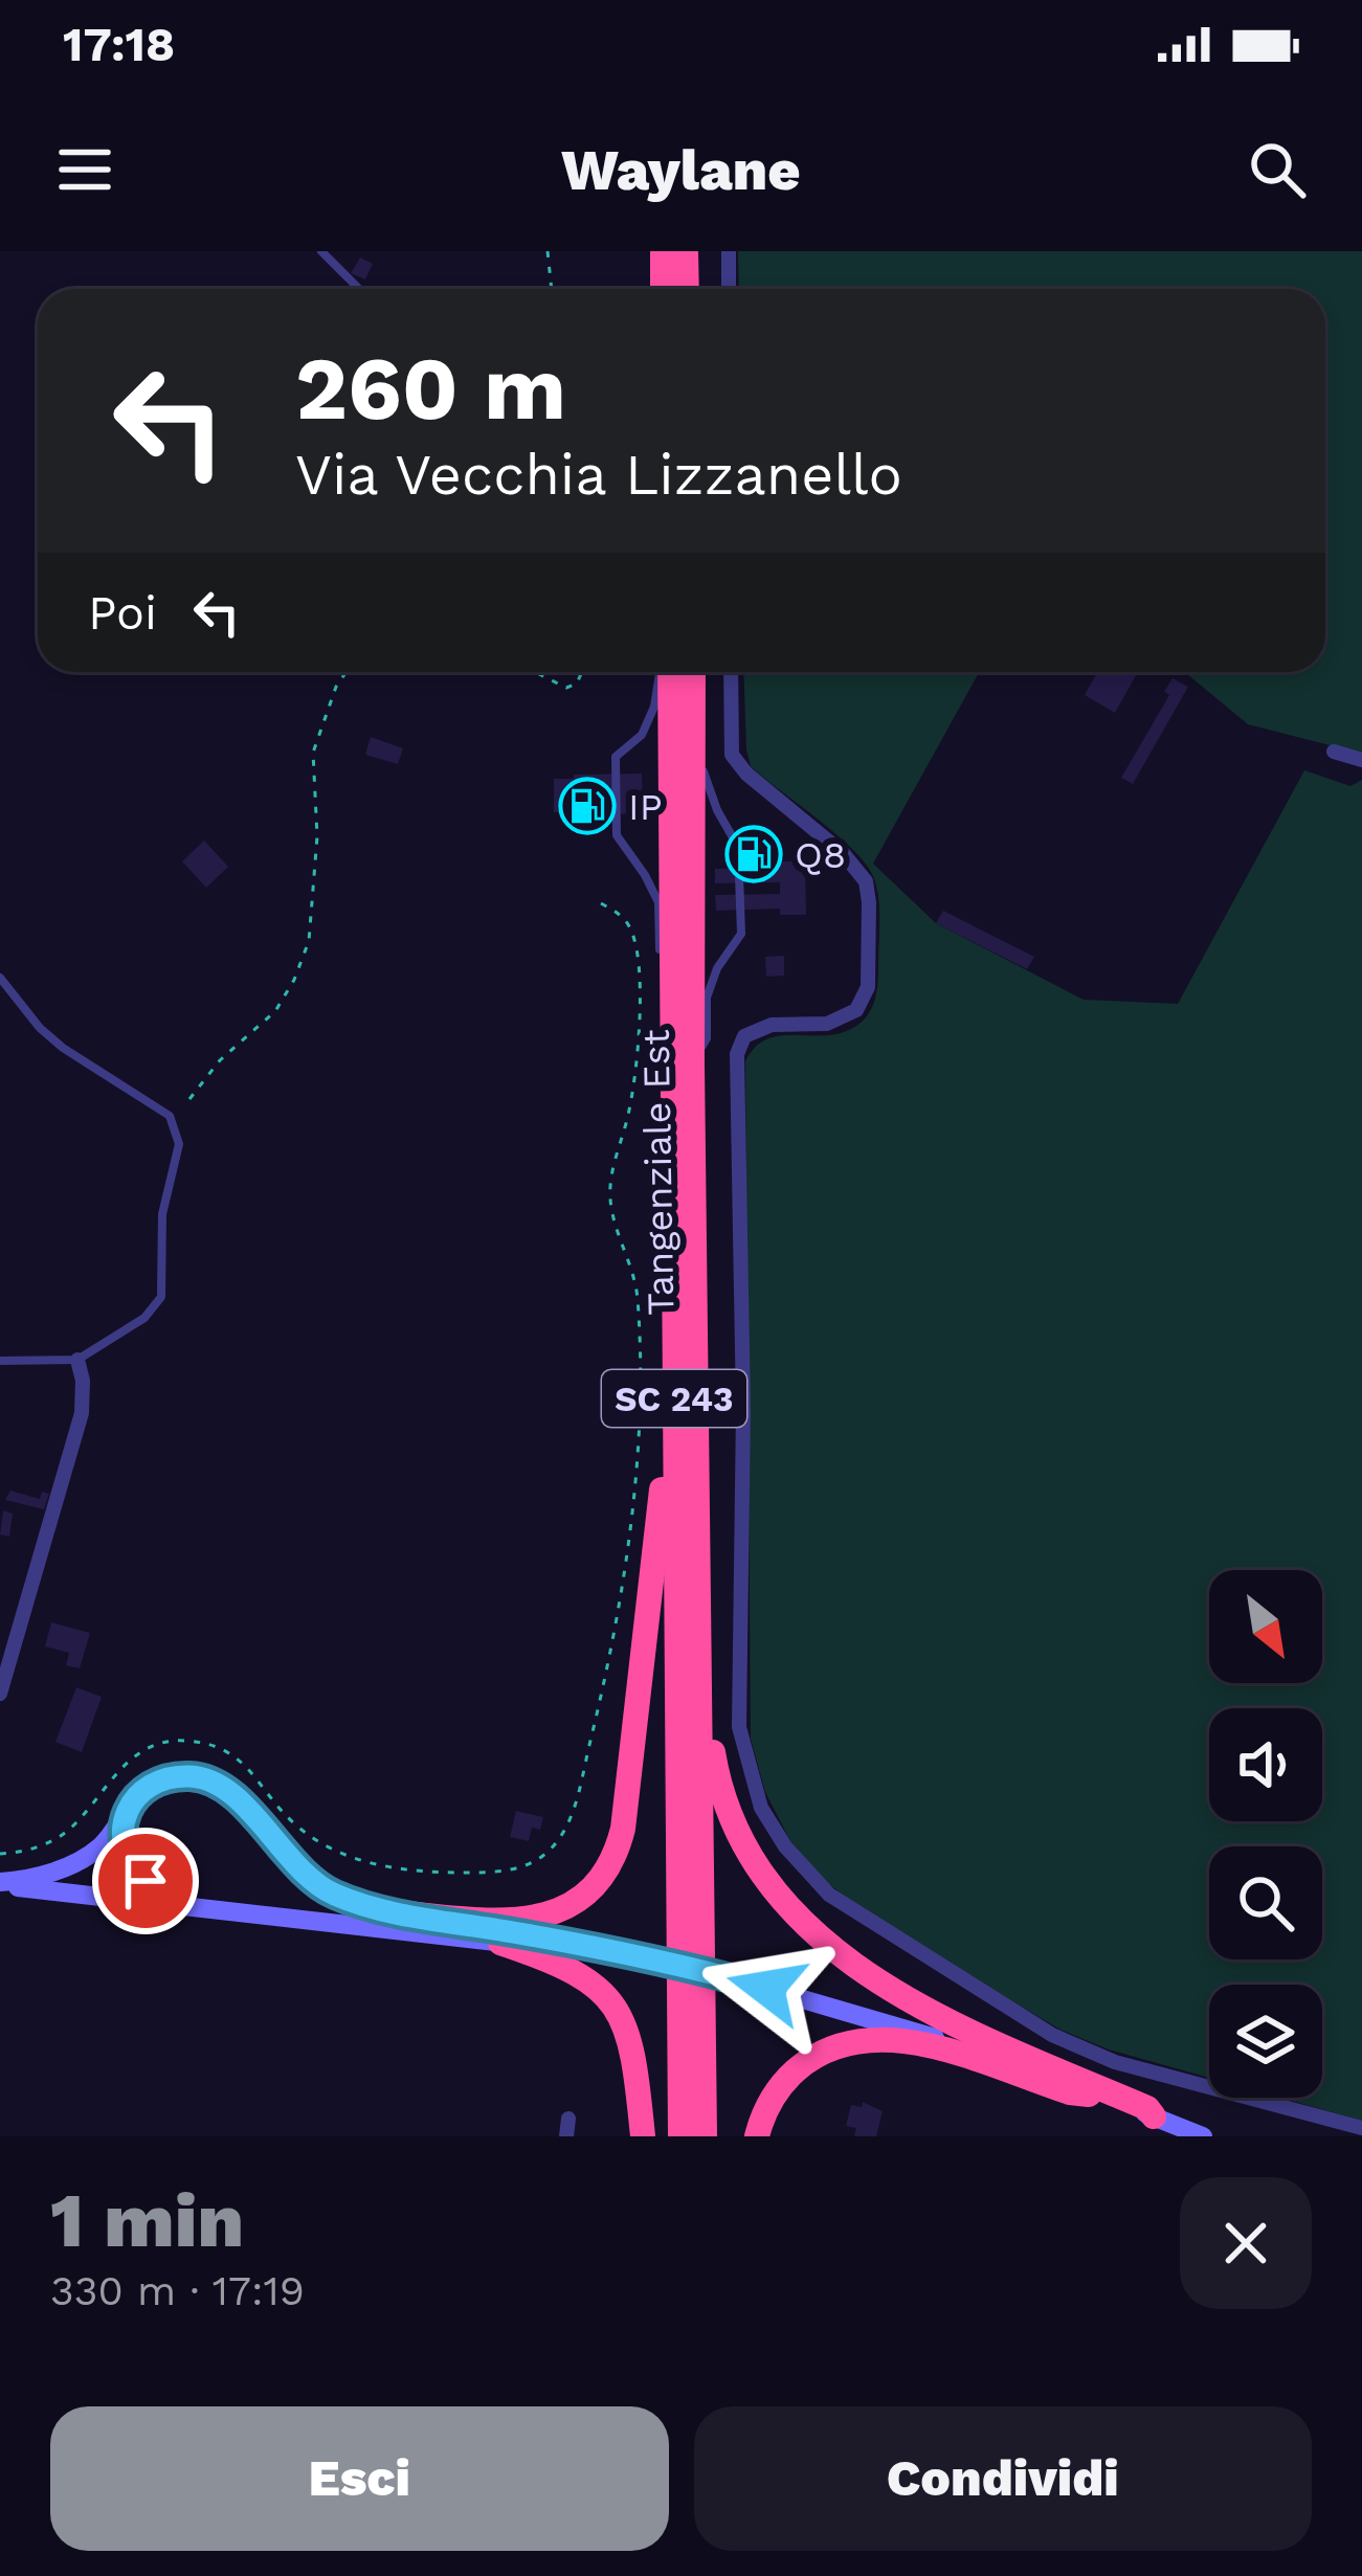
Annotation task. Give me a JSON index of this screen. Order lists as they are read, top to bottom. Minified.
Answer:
{"streets":{"highway":["Tangenziale Est","SC 243"]},"places":{"fuel station":["IP","Q8"]},"north":"bottom right","page":{"status":"17:18","header":"Waylane","turn":["260 m","Via Vecchia Lizzanello"],"then":"Poi","heading":["1 min","330 m · 17:19"],"buttons":["Esci","Condividi"]}}
